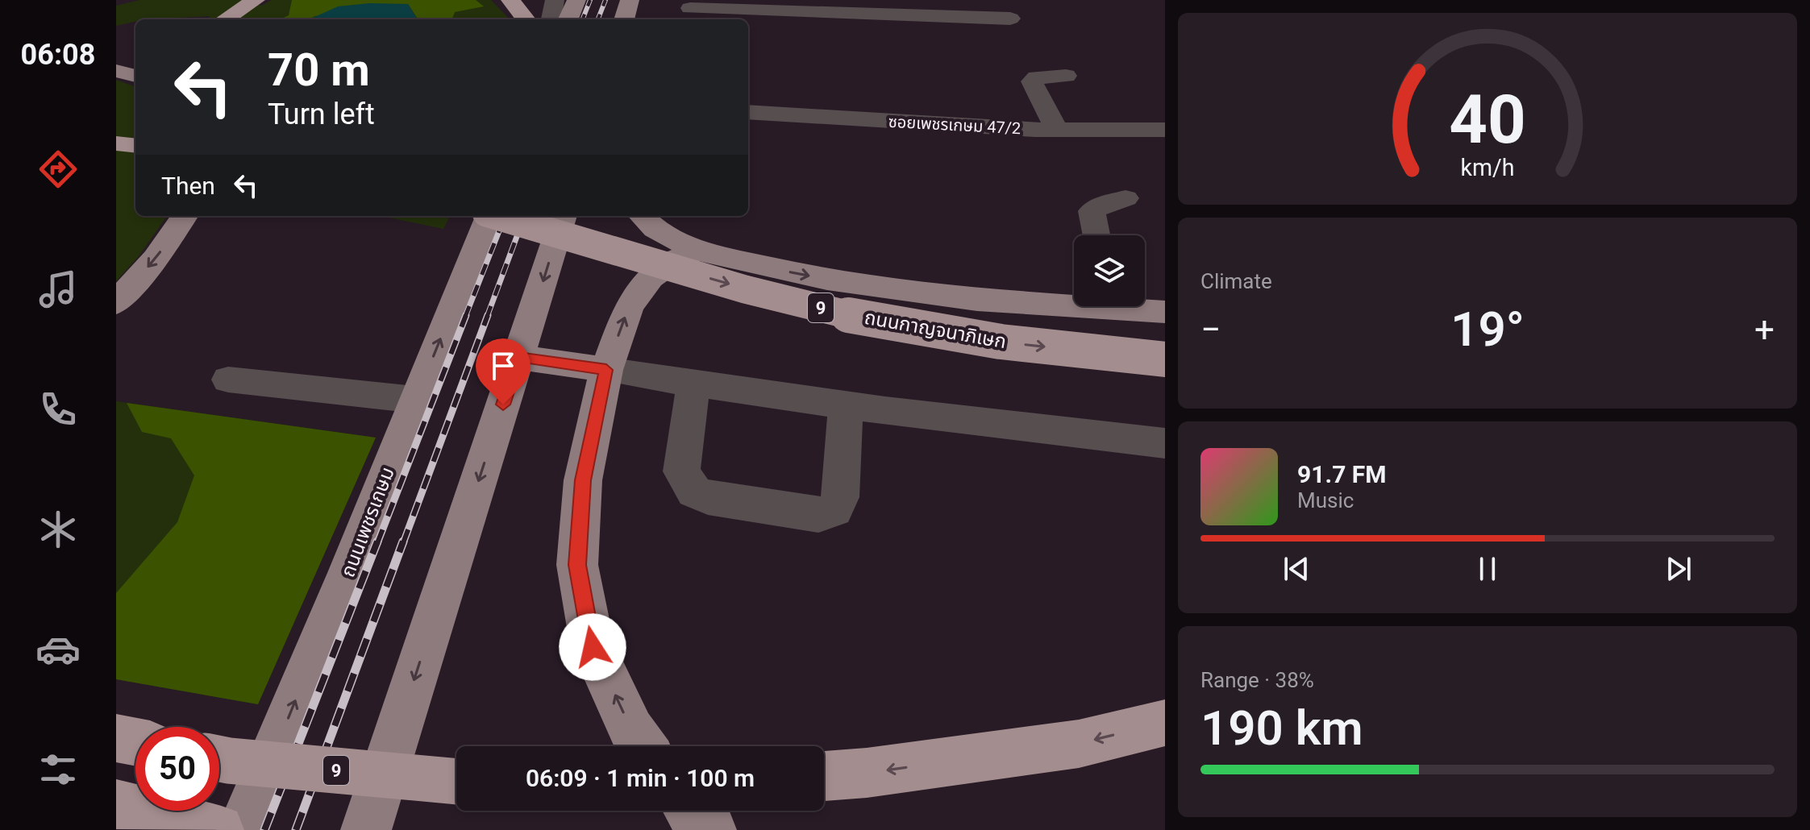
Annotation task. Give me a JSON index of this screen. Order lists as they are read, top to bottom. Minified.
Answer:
{"streets":{"highway":["9","ถนนกาญจนาภิเษก"],"main road":["ถนนเพชรเกษม"],"street":["ซอยเพชรเกษม 47/2"]},"one_way":["ถนนกาญจนาภิเษก"],"page":{"tabs":"06:08","turn":["70 m","Turn left"],"then":"Then","tile":["Climate",["Range · 38%","190 km"]],"heat":["−","19°","+"],"song":["91.7 FM","Music"],"limit":"50","trip":"06:09 · 1 min · 100 m","gauge":["40","km/h"]}}
